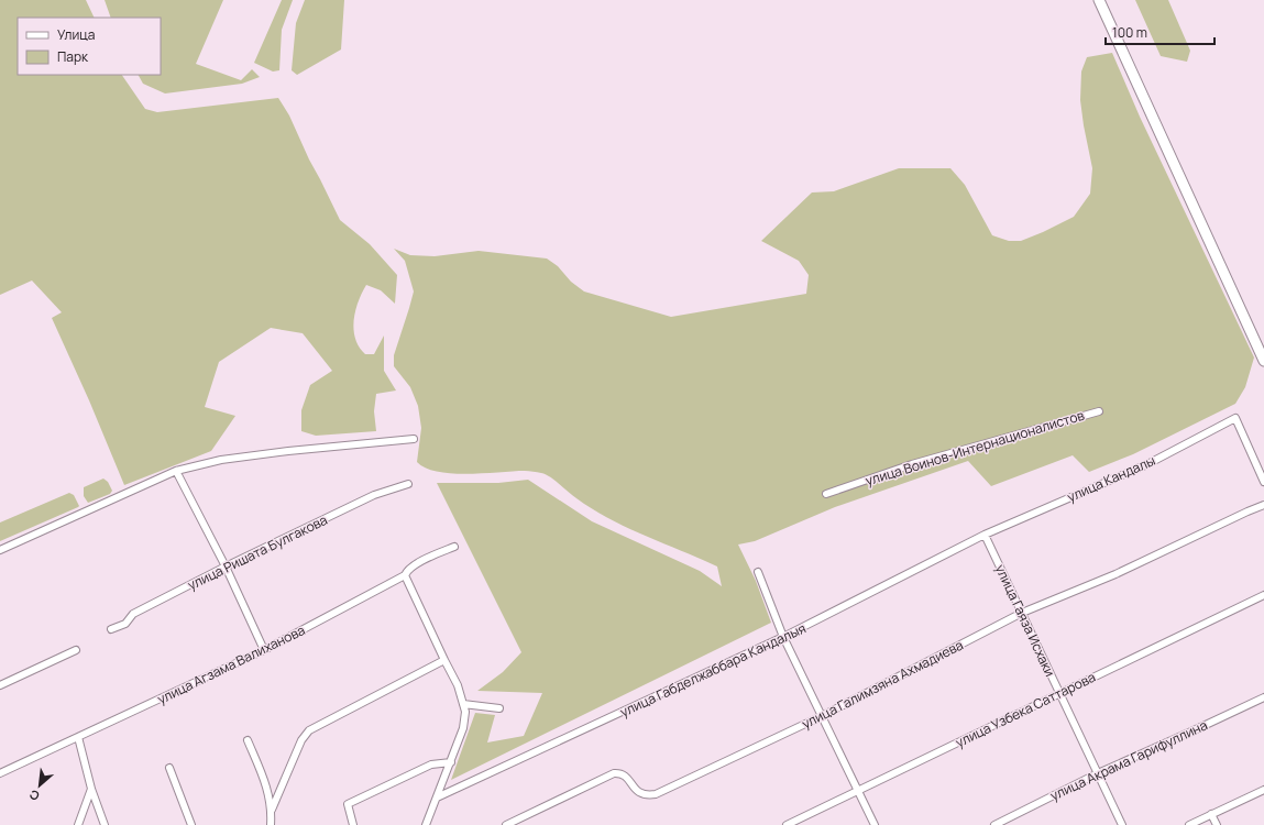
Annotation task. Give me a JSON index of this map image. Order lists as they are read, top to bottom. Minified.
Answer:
{"streets":{"street":["улица Воинов-Интернационалистов","улица Кандалы","улица Ришата Булгакова","улица Гаяза Исхаки","улица Агзама Валиханова","улица Габделжаббара Кандалыя","улица Галимзяна Ахмадиева","улица Узбека Саттарова","улица Акрама Гарифуллина"]},"crossings":[["улица Кандалы","улица Гаяза Исхаки"],["улица Кандалы","улица Габделжаббара Кандалыя"],["улица Гаяза Исхаки","улица Габделжаббара Кандалыя"],["улица Гаяза Исхаки","улица Галимзяна Ахмадиева"],["улица Гаяза Исхаки","улица Узбека Саттарова"],["улица Гаяза Исхаки","улица Акрама Гарифуллина"]],"legend":["Улица","Парк"],"scale_bar":"100 m","north":"bottom left"}
